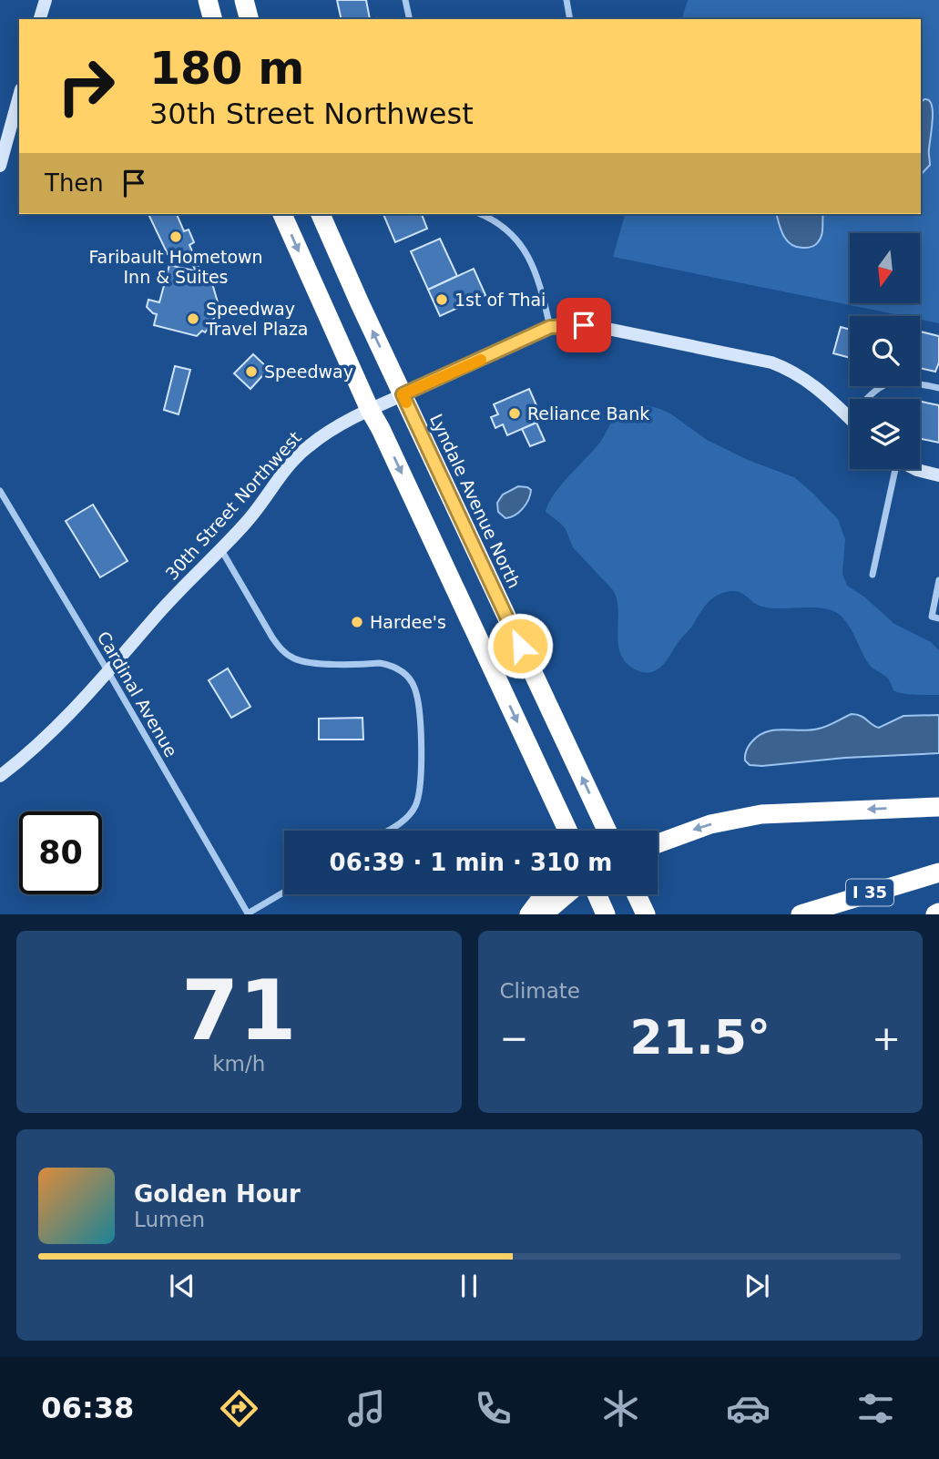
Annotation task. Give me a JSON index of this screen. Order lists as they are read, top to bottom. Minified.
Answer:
{"streets":{"highway":["Lyndale Avenue North","I 35"],"street":["30th Street Northwest","Cardinal Avenue"]},"crossings":[["Lyndale Avenue North","30th Street Northwest"],["30th Street Northwest","Cardinal Avenue"]],"places":["Faribault Hometown Inn & Suites","1st of Thai","Speedway Travel Plaza","Speedway","Reliance Bank","Hardee's"],"north":"bottom","page":{"turn":["180 m","30th Street Northwest"],"then":"Then","limit":"80","trip":"06:39 · 1 min · 310 m","tile":[["71","km/h"],"Climate"],"heat":["−","21.5°","+"],"song":["Golden Hour","Lumen"],"tabs":"06:38"}}
